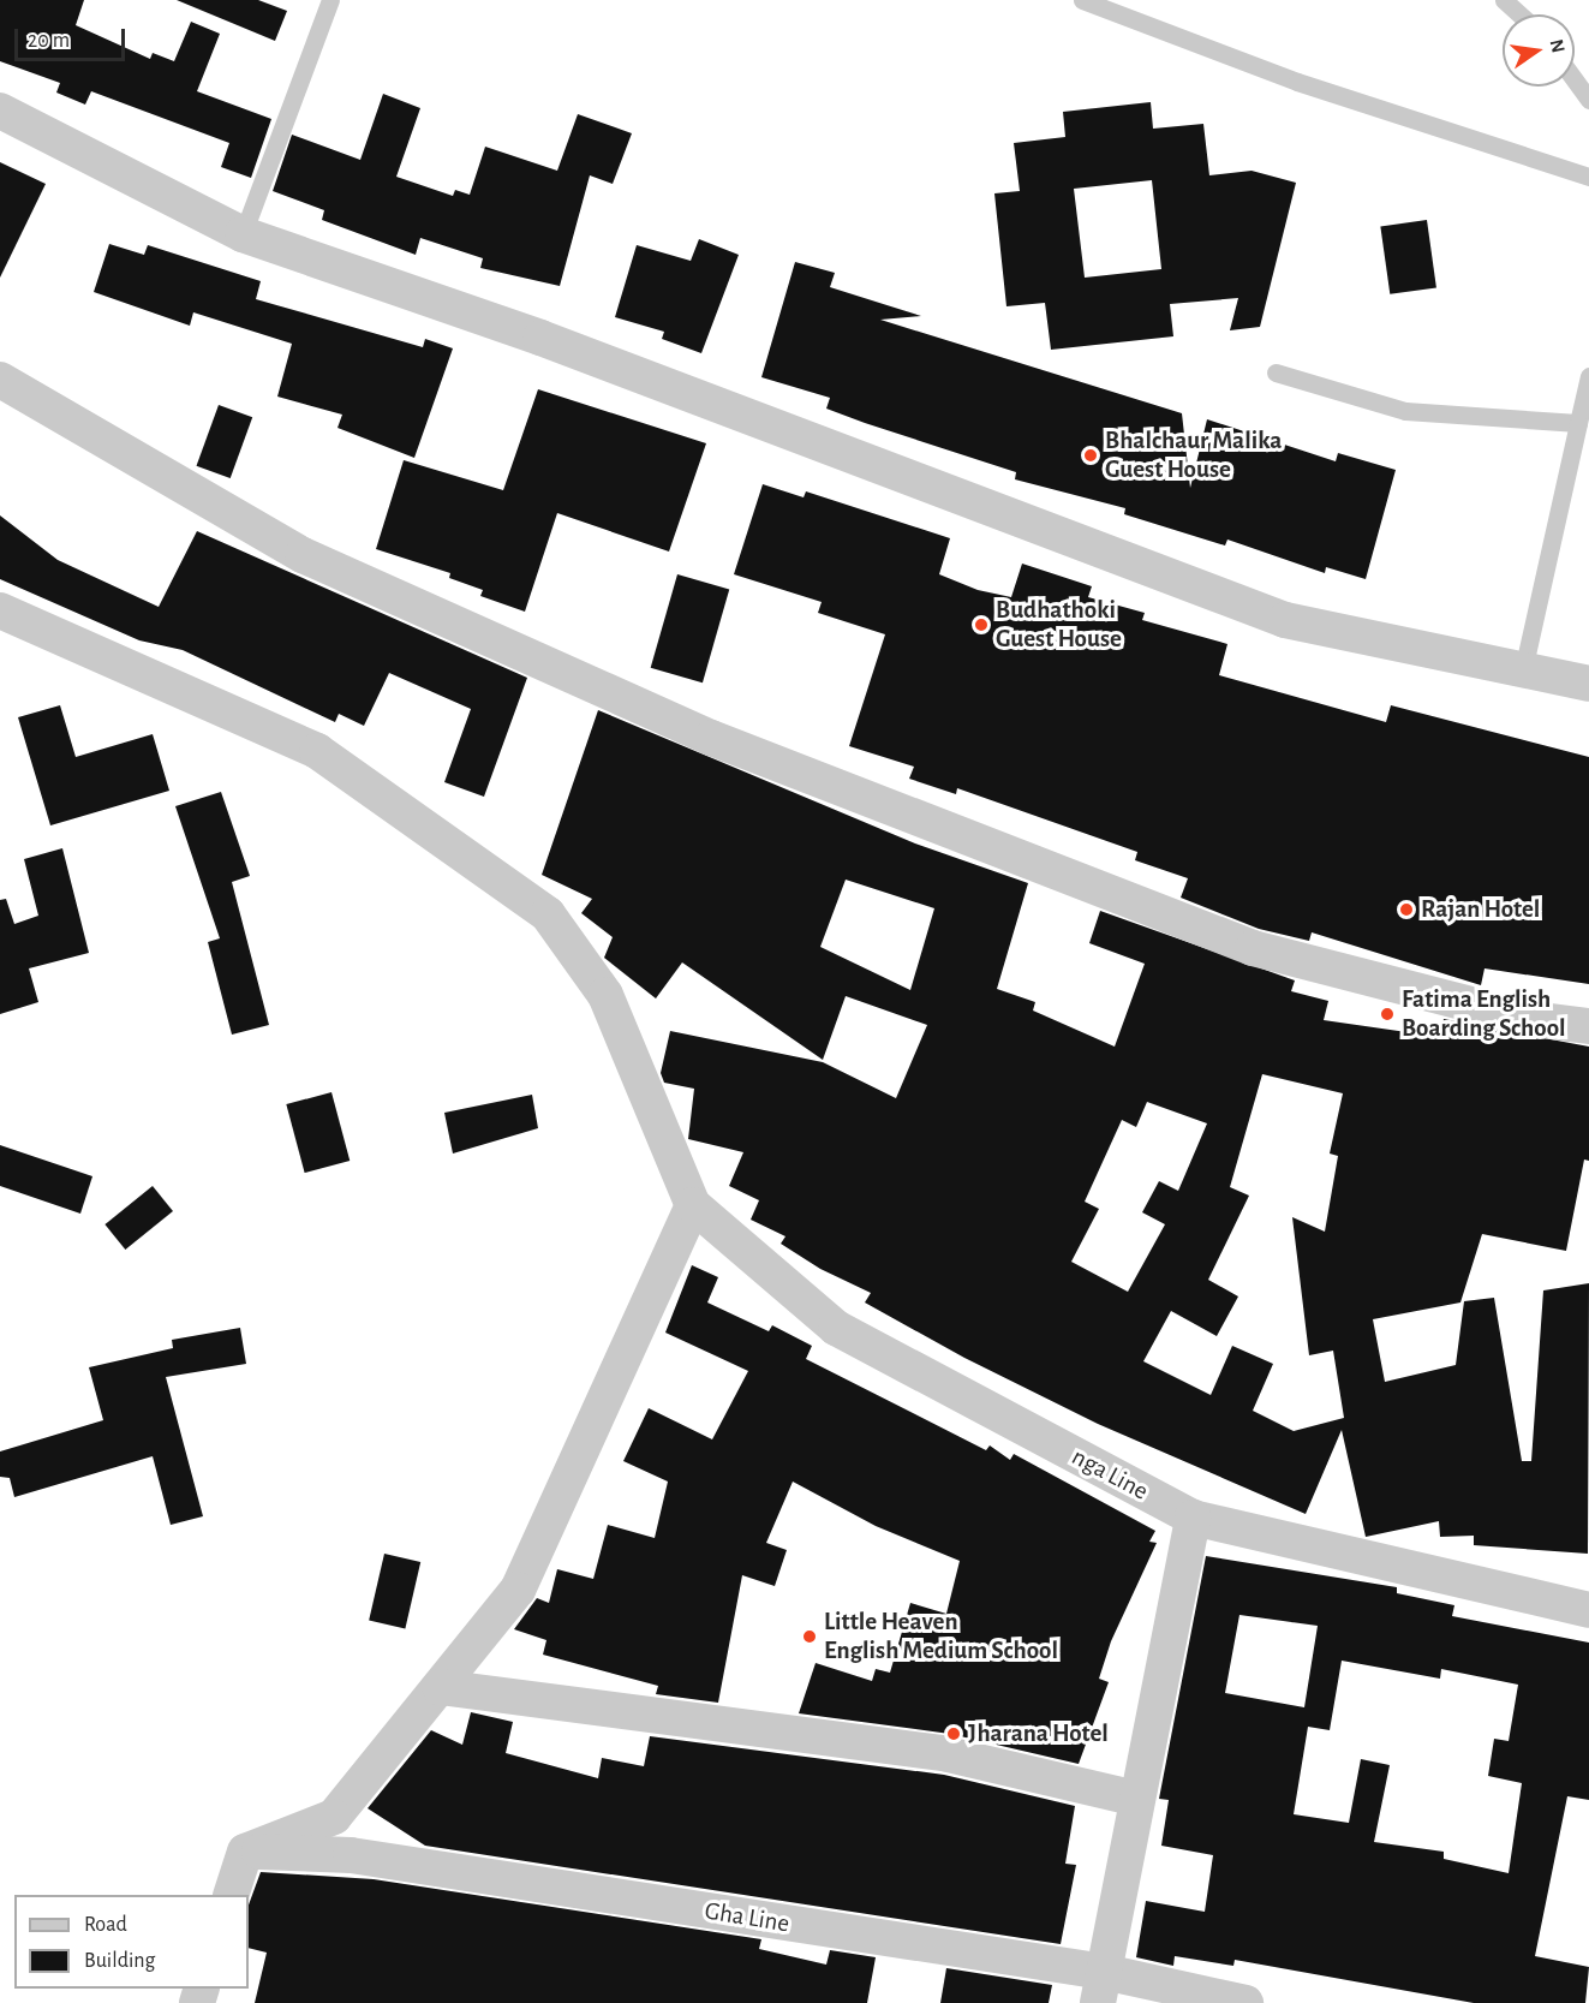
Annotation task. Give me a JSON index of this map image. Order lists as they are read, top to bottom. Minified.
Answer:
{"streets":{"street":["nga Line","Gha Line"]},"places":["Bhalchaur Malika Guest House","Budhathoki Guest House","Rajan Hotel","Fatima English Boarding School","Little Heaven English Medium School","Jharana Hotel"],"legend":["Road","Building"],"scale_bar":"20 m","north":"right"}
